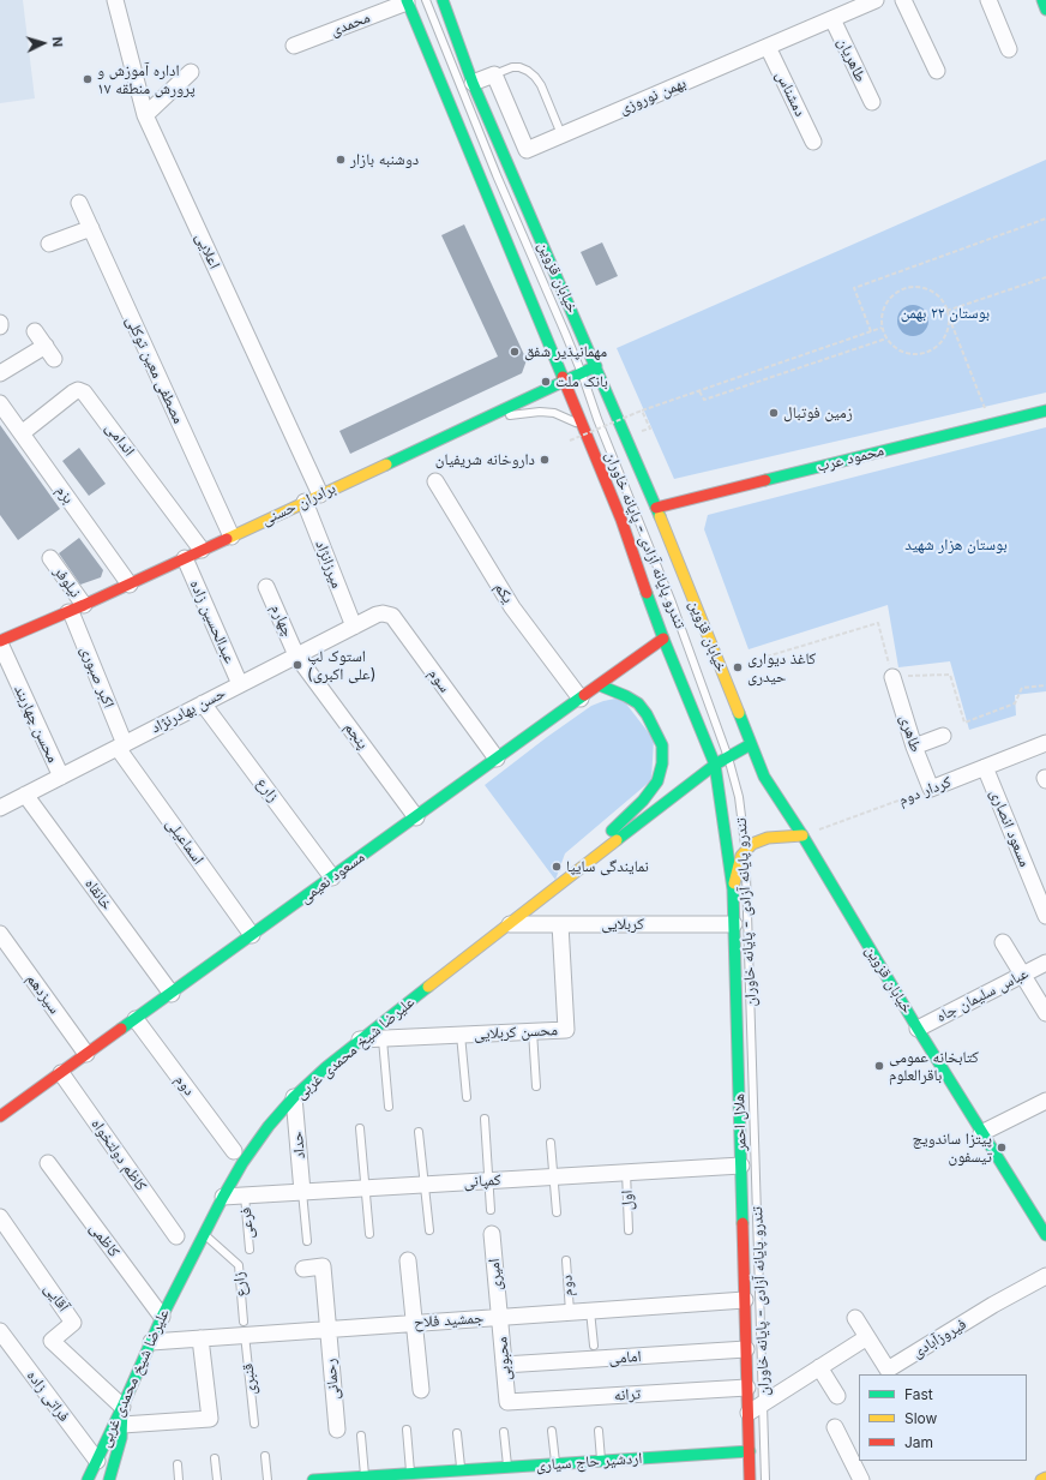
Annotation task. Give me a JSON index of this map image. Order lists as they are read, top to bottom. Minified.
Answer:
{"streets":{"main road":["خیابان قزوین","محمود عرب","برادران حسنی","مسعود نعیمی","علیرضا شیخ محمدی غربی","هلال احمر","اردشیر حاج سیاری"],"street":["محمدی","طاهریان","دمشناس","بهمن نوروزی","اعلایی","مصطفی معین توکلی","اندامی","بزم","ميرزانژاد","نیلوفر","یکم","چهارم","عبدالحسین زاده","اکبر صبوری","سوم","حسن بهادرنژاد","محسن چهاربند","طاهری","پنجم","زارع","کردار دوم","مسعود انصاری","اسماعیلی","خانقاه","کربلایی","سیزدهم","عباس سلیمان جاه","محسن کربلایی","دوم","حداد","کاظم دولتخواه","کمپانی","کاظمی","امیری","آقایی","جمشید فلاح","فیروزآبادی","امامی","محبوبی","رحمانی","ترانه","فراتی زاده"],"lane":["تندرو پایانه آزادی - پایانه خاوران","اول","فرعی","قنبری"]},"crossings":[["محمدی","خیابان قزوین"],["طاهریان","بهمن نوروزی"],["دمشناس","بهمن نوروزی"],["اعلایی","برادران حسنی"],["خیابان قزوین","محمود عرب"],["خیابان قزوین","برادران حسنی"],["خیابان قزوین","کردار دوم"],["خیابان قزوین","مسعود نعیمی"],["خیابان قزوین","عباس سلیمان جاه"],["خیابان قزوین","علیرضا شیخ محمدی غربی"],["خیابان قزوین","هلال احمر"],["مصطفی معین توکلی","برادران حسنی"],["اندامی","بزم"],["اندامی","برادران حسنی"],["بزم","برادران حسنی"],["برادران حسنی","تندرو پایانه آزادی - پایانه خاوران"],["برادران حسنی","ميرزانژاد"],["برادران حسنی","نیلوفر"],["برادران حسنی","عبدالحسین زاده"],["برادران حسنی","اکبر صبوری"],["برادران حسنی","محسن چهاربند"],["تندرو پایانه آزادی - پایانه خاوران","علیرضا شیخ محمدی غربی"],["ميرزانژاد","حسن بهادرنژاد"],["نیلوفر","اکبر صبوری"],["یکم","مسعود نعیمی"],["چهارم","حسن بهادرنژاد"],["چهارم","پنجم"],["عبدالحسین زاده","حسن بهادرنژاد"],["اکبر صبوری","حسن بهادرنژاد"],["اکبر صبوری","اسماعیلی"],["سوم","حسن بهادرنژاد"],["سوم","مسعود نعیمی"],["حسن بهادرنژاد","محسن چهاربند"],["حسن بهادرنژاد","پنجم"],["حسن بهادرنژاد","زارع"],["حسن بهادرنژاد","اسماعیلی"],["حسن بهادرنژاد","خانقاه"],["طاهری","کردار دوم"],["پنجم","مسعود نعیمی"],["زارع","مسعود نعیمی"],["زارع","علیرضا شیخ محمدی غربی"],["زارع","جمشید فلاح"],["زارع","قنبری"],["کردار دوم","مسعود انصاری"],["اسماعیلی","مسعود نعیمی"],["مسعود نعیمی","خانقاه"],["مسعود نعیمی","سیزدهم"],["مسعود نعیمی","دوم"],["مسعود نعیمی","کاظم دولتخواه"],["کربلایی","محسن کربلایی"],["کربلایی","علیرضا شیخ محمدی غربی"],["کربلایی","هلال احمر"],["محسن کربلایی","علیرضا شیخ محمدی غربی"],["علیرضا شیخ محمدی غربی","هلال احمر"],["علیرضا شیخ محمدی غربی","حداد"],["علیرضا شیخ محمدی غربی","کمپانی"],["علیرضا شیخ محمدی غربی","کاظمی"],["علیرضا شیخ محمدی غربی","آقایی"],["علیرضا شیخ محمدی غربی","جمشید فلاح"],["علیرضا شیخ محمدی غربی","فراتی زاده"],["دوم","جمشید فلاح"],["هلال احمر","کمپانی"],["هلال احمر","جمشید فلاح"],["هلال احمر","امامی"],["هلال احمر","ترانه"],["هلال احمر","اردشیر حاج سیاری"],["حداد","کمپانی"],["کمپانی","اول"],["کمپانی","فرعی"],["امیری","جمشید فلاح"],["امیری","محبوبی"],["جمشید فلاح","محبوبی"],["جمشید فلاح","قنبری"],["جمشید فلاح","رحمانی"],["امامی","محبوبی"],["محبوبی","ترانه"]],"parks":["بوستان ۲۲ بهمن","بوستان هزار شهید"],"places":["اداره آموزش و پرورش منطقه ۱۷","دوشنبه بازار","مهمانپذیر شفق","بانک ملت","زمین فوتبال","داروخانه شریفیان","استوک لپ (علی اکبری)","کاغذ دیواری حیدری","نمایندگی سایپا","کتابخانه عمومی باقرالعلوم","پیتزا ساندویچ تیسفون"],"legend":["Fast","Slow","Jam"],"north":"right"}
